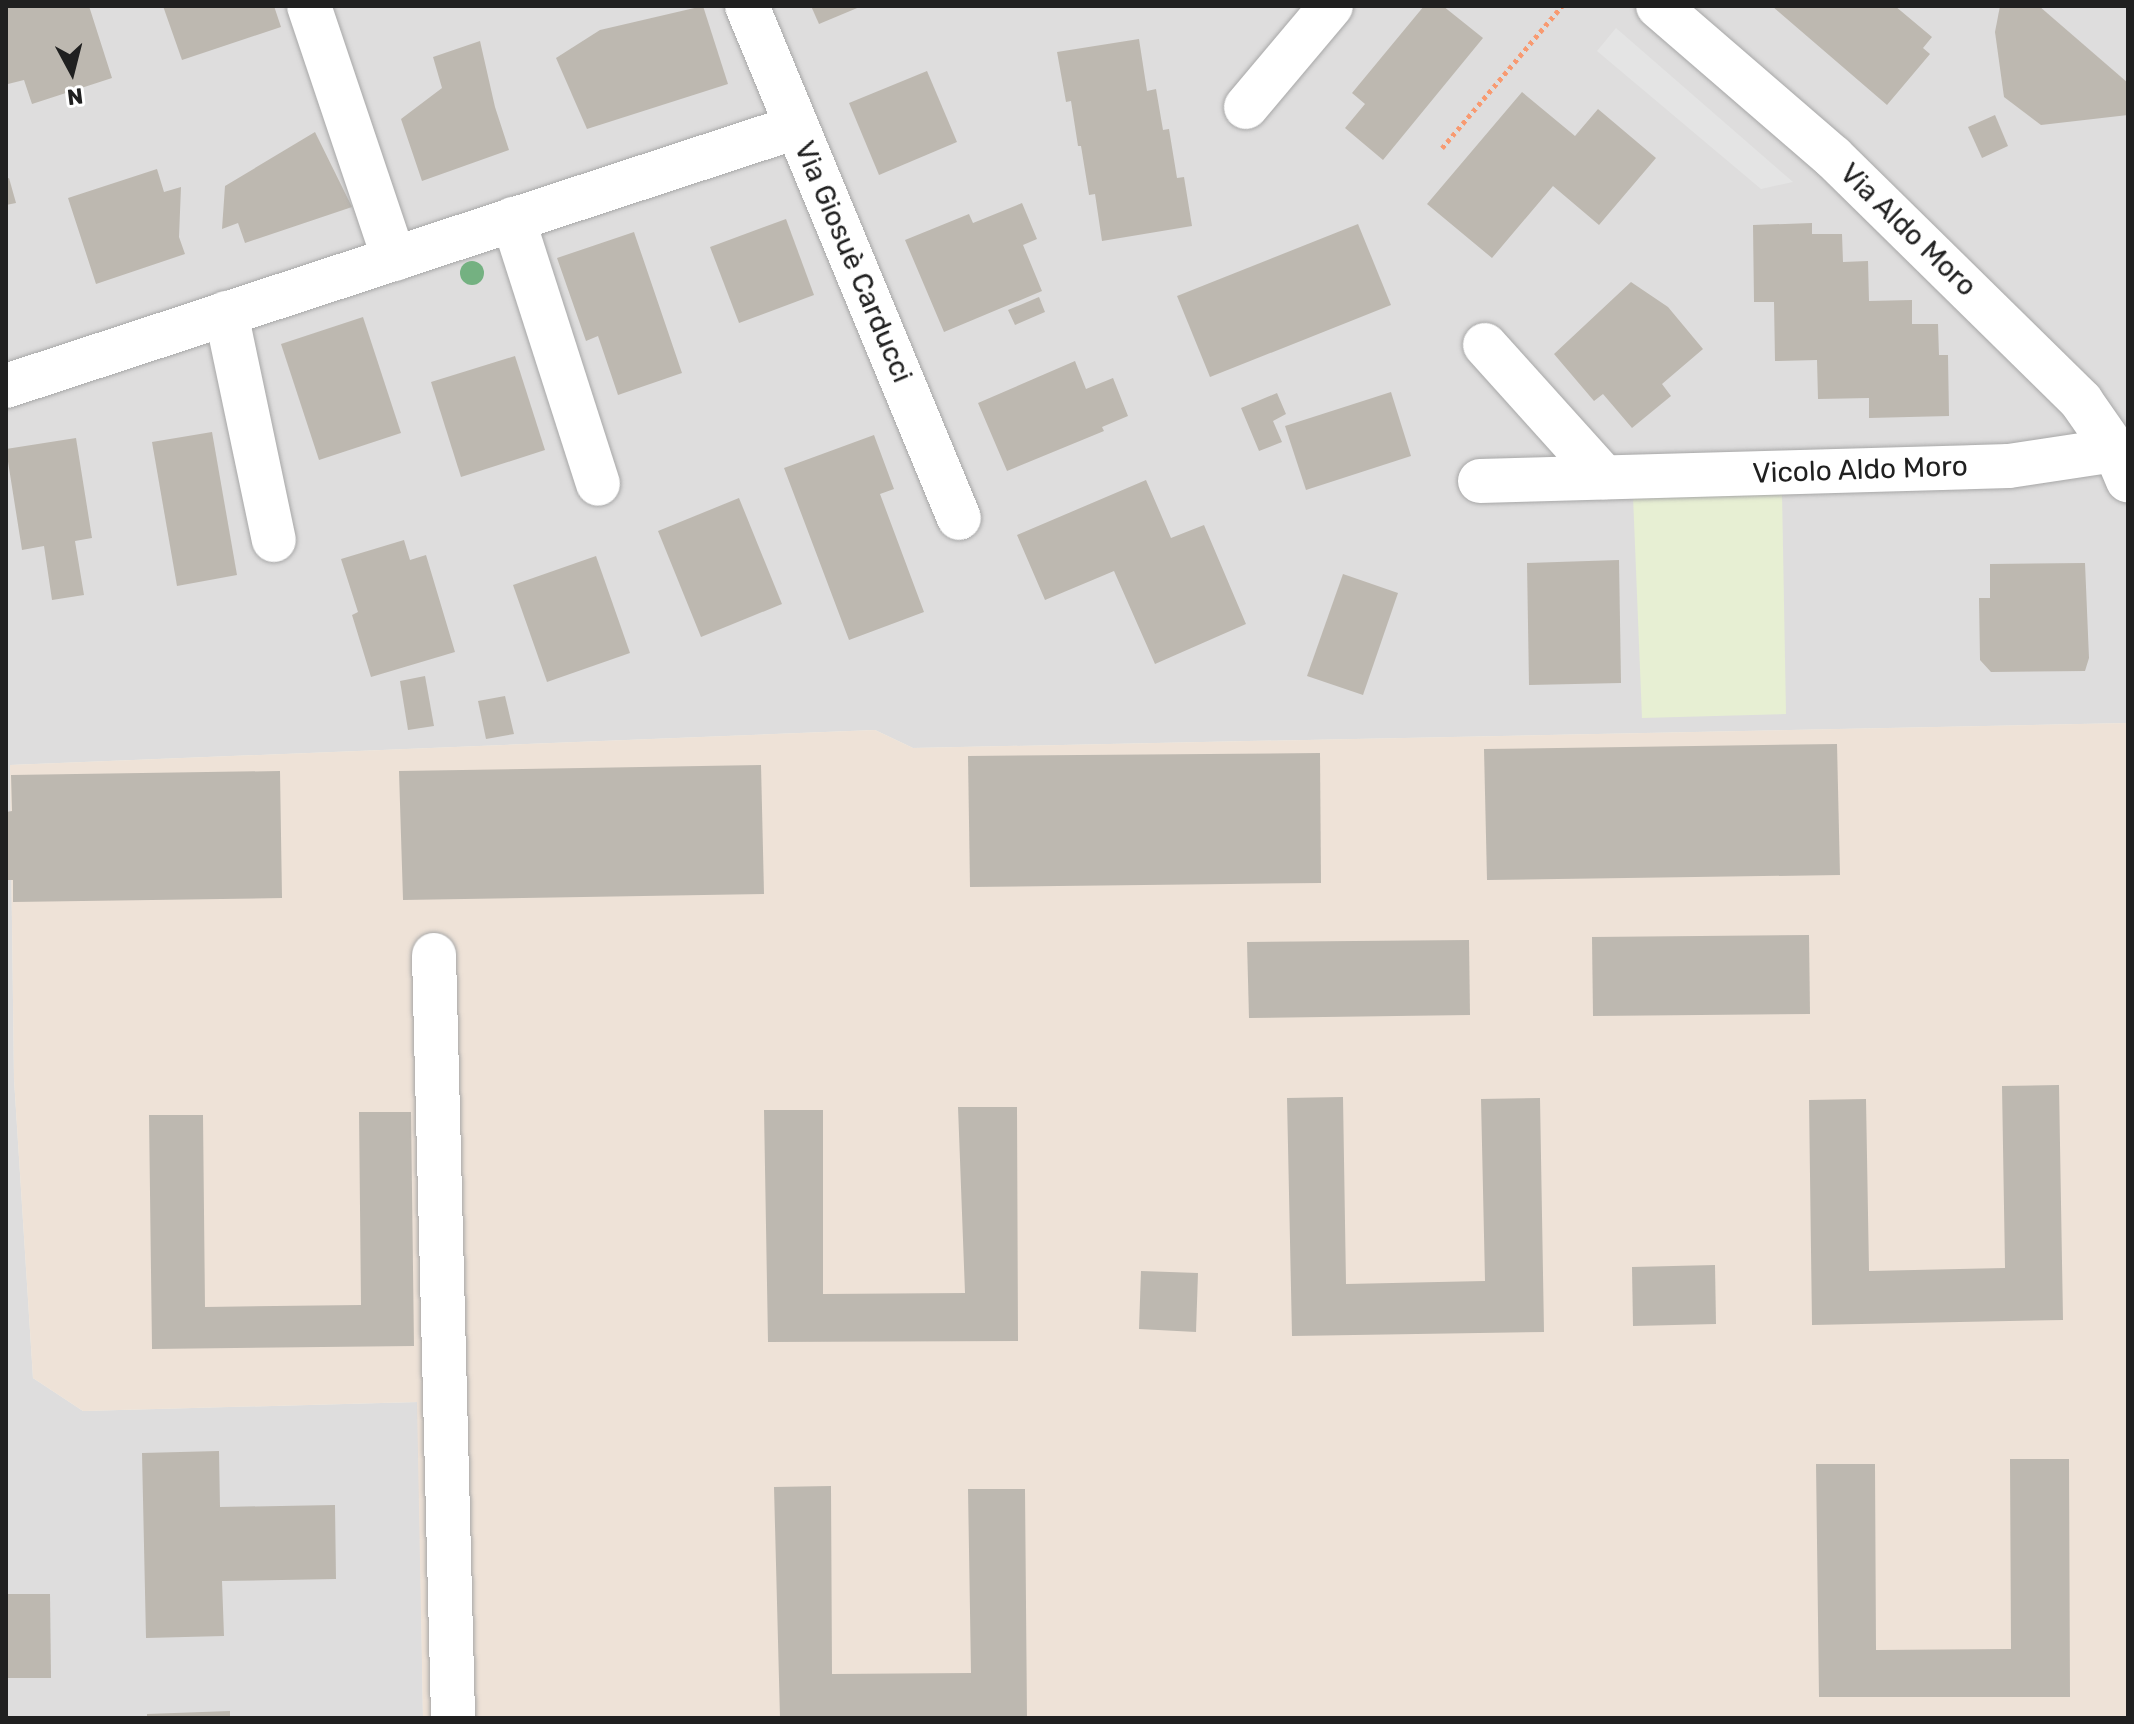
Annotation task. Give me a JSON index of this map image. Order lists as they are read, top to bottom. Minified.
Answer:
{"streets":{"street":["Via Aldo Moro","Via Giosuè Carducci","Vicolo Aldo Moro"]},"crossings":[["Via Aldo Moro","Vicolo Aldo Moro"]],"north":"bottom"}
